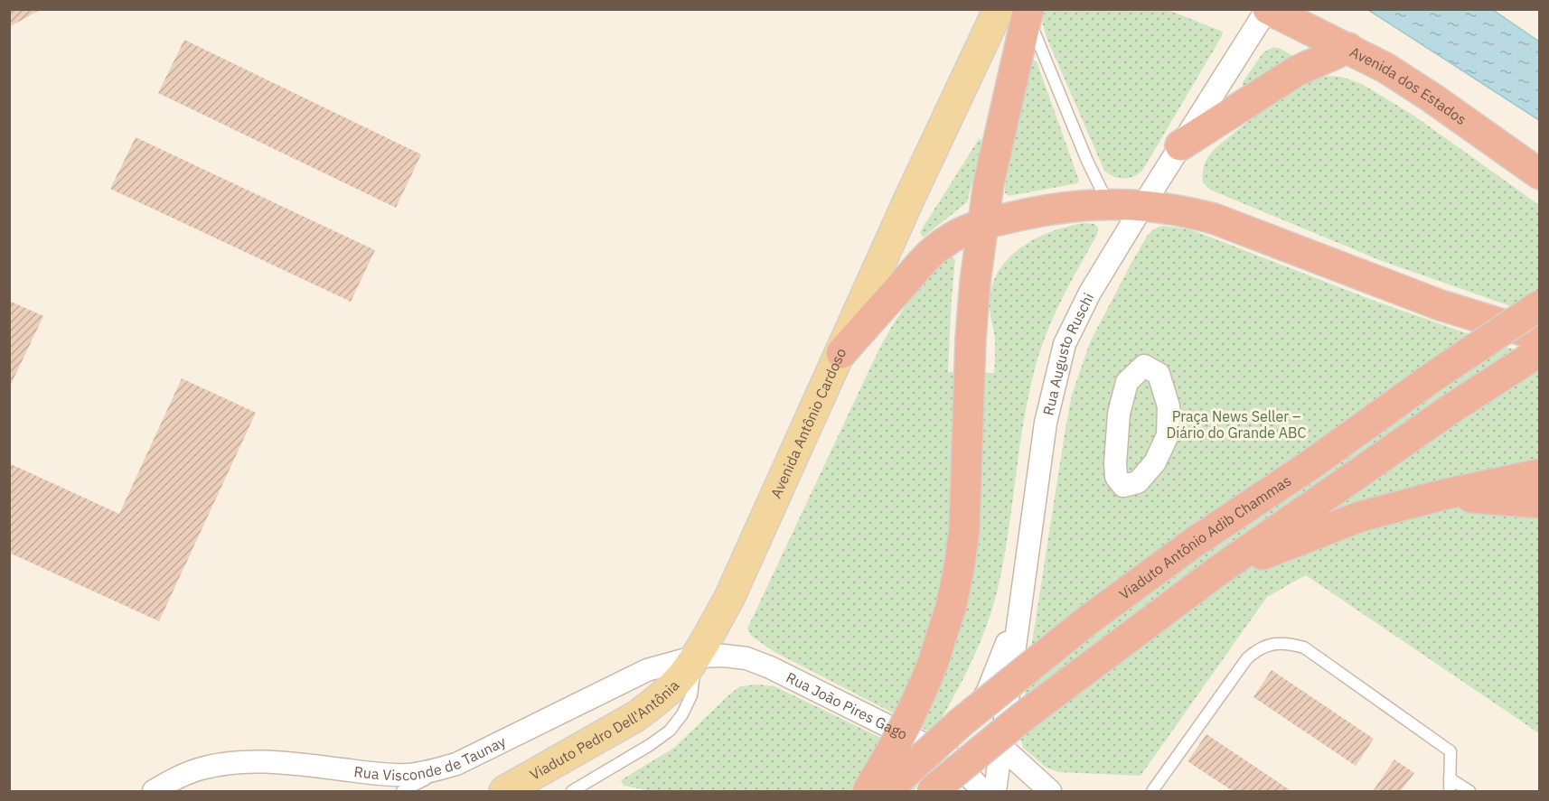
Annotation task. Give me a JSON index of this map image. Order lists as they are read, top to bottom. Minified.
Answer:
{"streets":{"highway":["Avenida dos Estados","Viaduto Antônio Adib Chammas"],"main road":["Avenida Antônio Cardoso","Viaduto Pedro Dell'Antônia"],"street":["Rua Augusto Ruschi","Rua João Pires Gago","Rua Visconde de Taunay"]},"crossings":[["Avenida dos Estados","Rua Augusto Ruschi"],["Avenida Antônio Cardoso","Rua João Pires Gago"],["Avenida Antônio Cardoso","Viaduto Pedro Dell'Antônia"],["Avenida Antônio Cardoso","Rua Visconde de Taunay"],["Rua João Pires Gago","Viaduto Pedro Dell'Antônia"],["Rua João Pires Gago","Rua Visconde de Taunay"],["Viaduto Pedro Dell'Antônia","Rua Visconde de Taunay"]],"parks":["Praça News Seller – Diário do Grande ABC"]}
